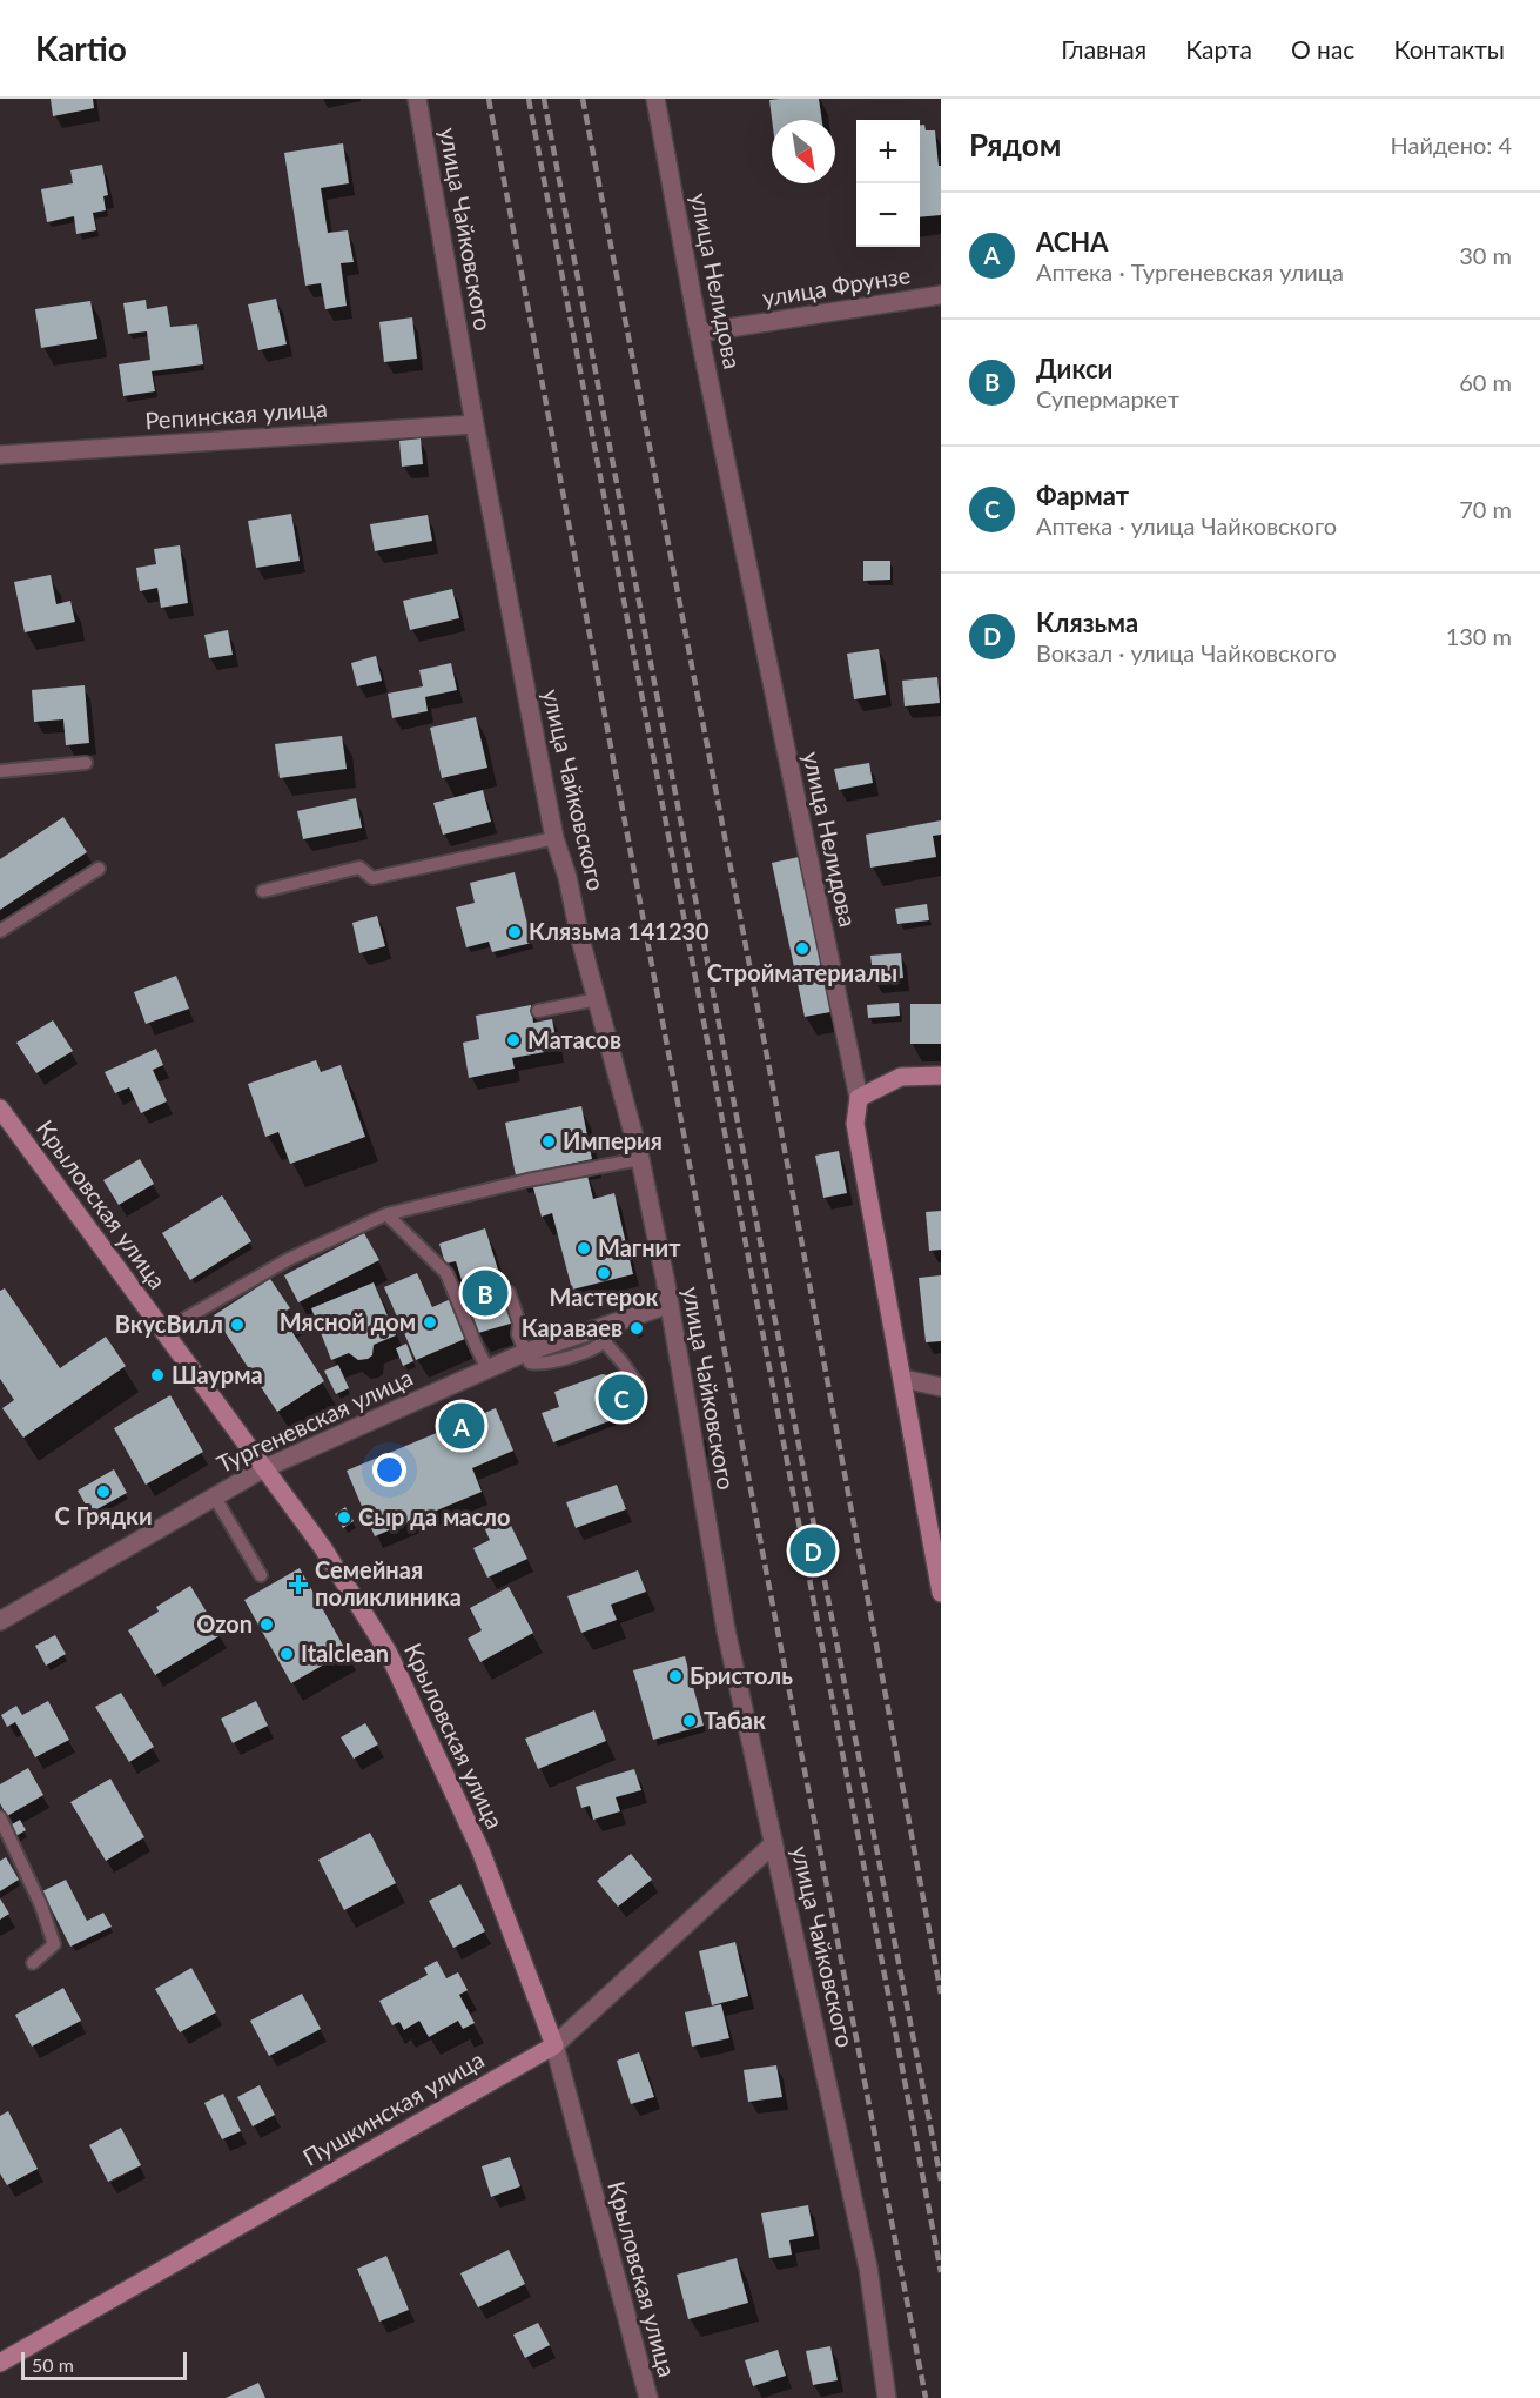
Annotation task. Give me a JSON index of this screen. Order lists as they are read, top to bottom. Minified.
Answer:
{"streets":{"street":["улица Чайковского","улица Нелидова","улица Фрунзе","Репинская улица","Крыловская улица","Тургеневская улица","Пушкинская улица"]},"crossings":[["улица Чайковского","Репинская улица"],["улица Чайковского","Тургеневская улица"],["улица Чайковского","Пушкинская улица"],["улица Нелидова","улица Фрунзе"],["Крыловская улица","Тургеневская улица"],["Крыловская улица","Пушкинская улица"]],"places":{"other":["Клязьма 141230","Стройматериалы","Матасов","Империя","Магнит","Мастерок","Мясной дом","ВкусВилл","Караваев","Шаурма","С Грядки","Сыр да масло","Ozon","Italclean","Бристоль","Табак"],"health":["Семейная поликлиника"]},"scale_bar":"50 m","north":"bottom right","page":{"header":"Kartio","nav":["Главная","Карта","О нас","Контакты"],"heading":["Рядом","Найдено: 4"],"map_buttons":["+","−"],"list":[{"mark":"A","name":"АСНА","note":"Аптека · Тургеневская улица","value":"30 m"},{"mark":"B","name":"Дикси","note":"Супермаркет","value":"60 m"},{"mark":"C","name":"Фармат","note":"Аптека · улица Чайковского","value":"70 m"},{"mark":"D","name":"Клязьма","note":"Вокзал · улица Чайковского","value":"130 m"}],"pins":["B","C","A","D"],"scale":"50 m"}}
